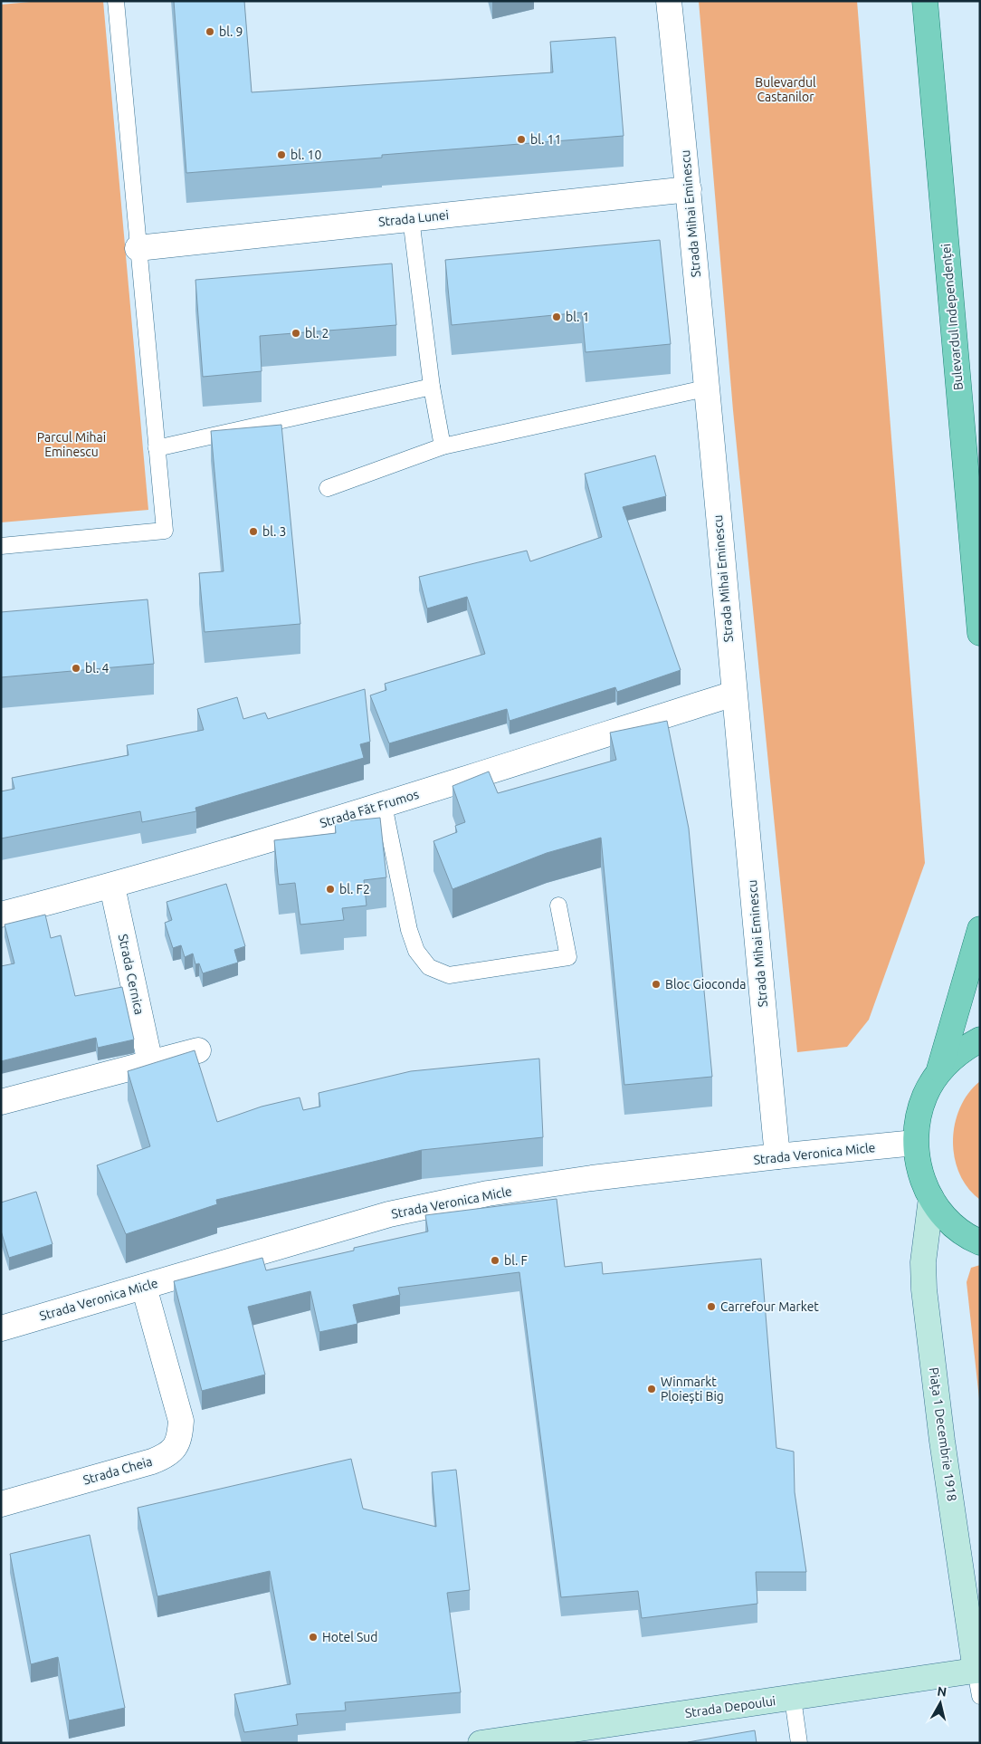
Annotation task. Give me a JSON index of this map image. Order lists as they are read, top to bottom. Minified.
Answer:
{"streets":{"main road":["Bulevardul Independenței","Piața 1 Decembrie 1918","Strada Depoului"],"street":["Strada Mihai Eminescu","Strada Lunei","Strada Făt Frumos","Strada Cernica","Strada Veronica Micle","Strada Cheia"]},"crossings":[["Strada Mihai Eminescu","Strada Lunei"],["Strada Mihai Eminescu","Strada Făt Frumos"],["Strada Mihai Eminescu","Strada Veronica Micle"],["Strada Făt Frumos","Strada Cernica"],["Strada Veronica Micle","Strada Cheia"],["Piața 1 Decembrie 1918","Strada Depoului"]],"parks":["Bulevardul Castanilor","Parcul Mihai Eminescu"],"places":["bl. 9","bl. 11","bl. 10","bl. 1","bl. 2","bl. 3","bl. 4","bl. F2","Bloc Gioconda","bl. F","Carrefour Market","Winmarkt Ploieşti Big","Hotel Sud"],"north":"top"}
